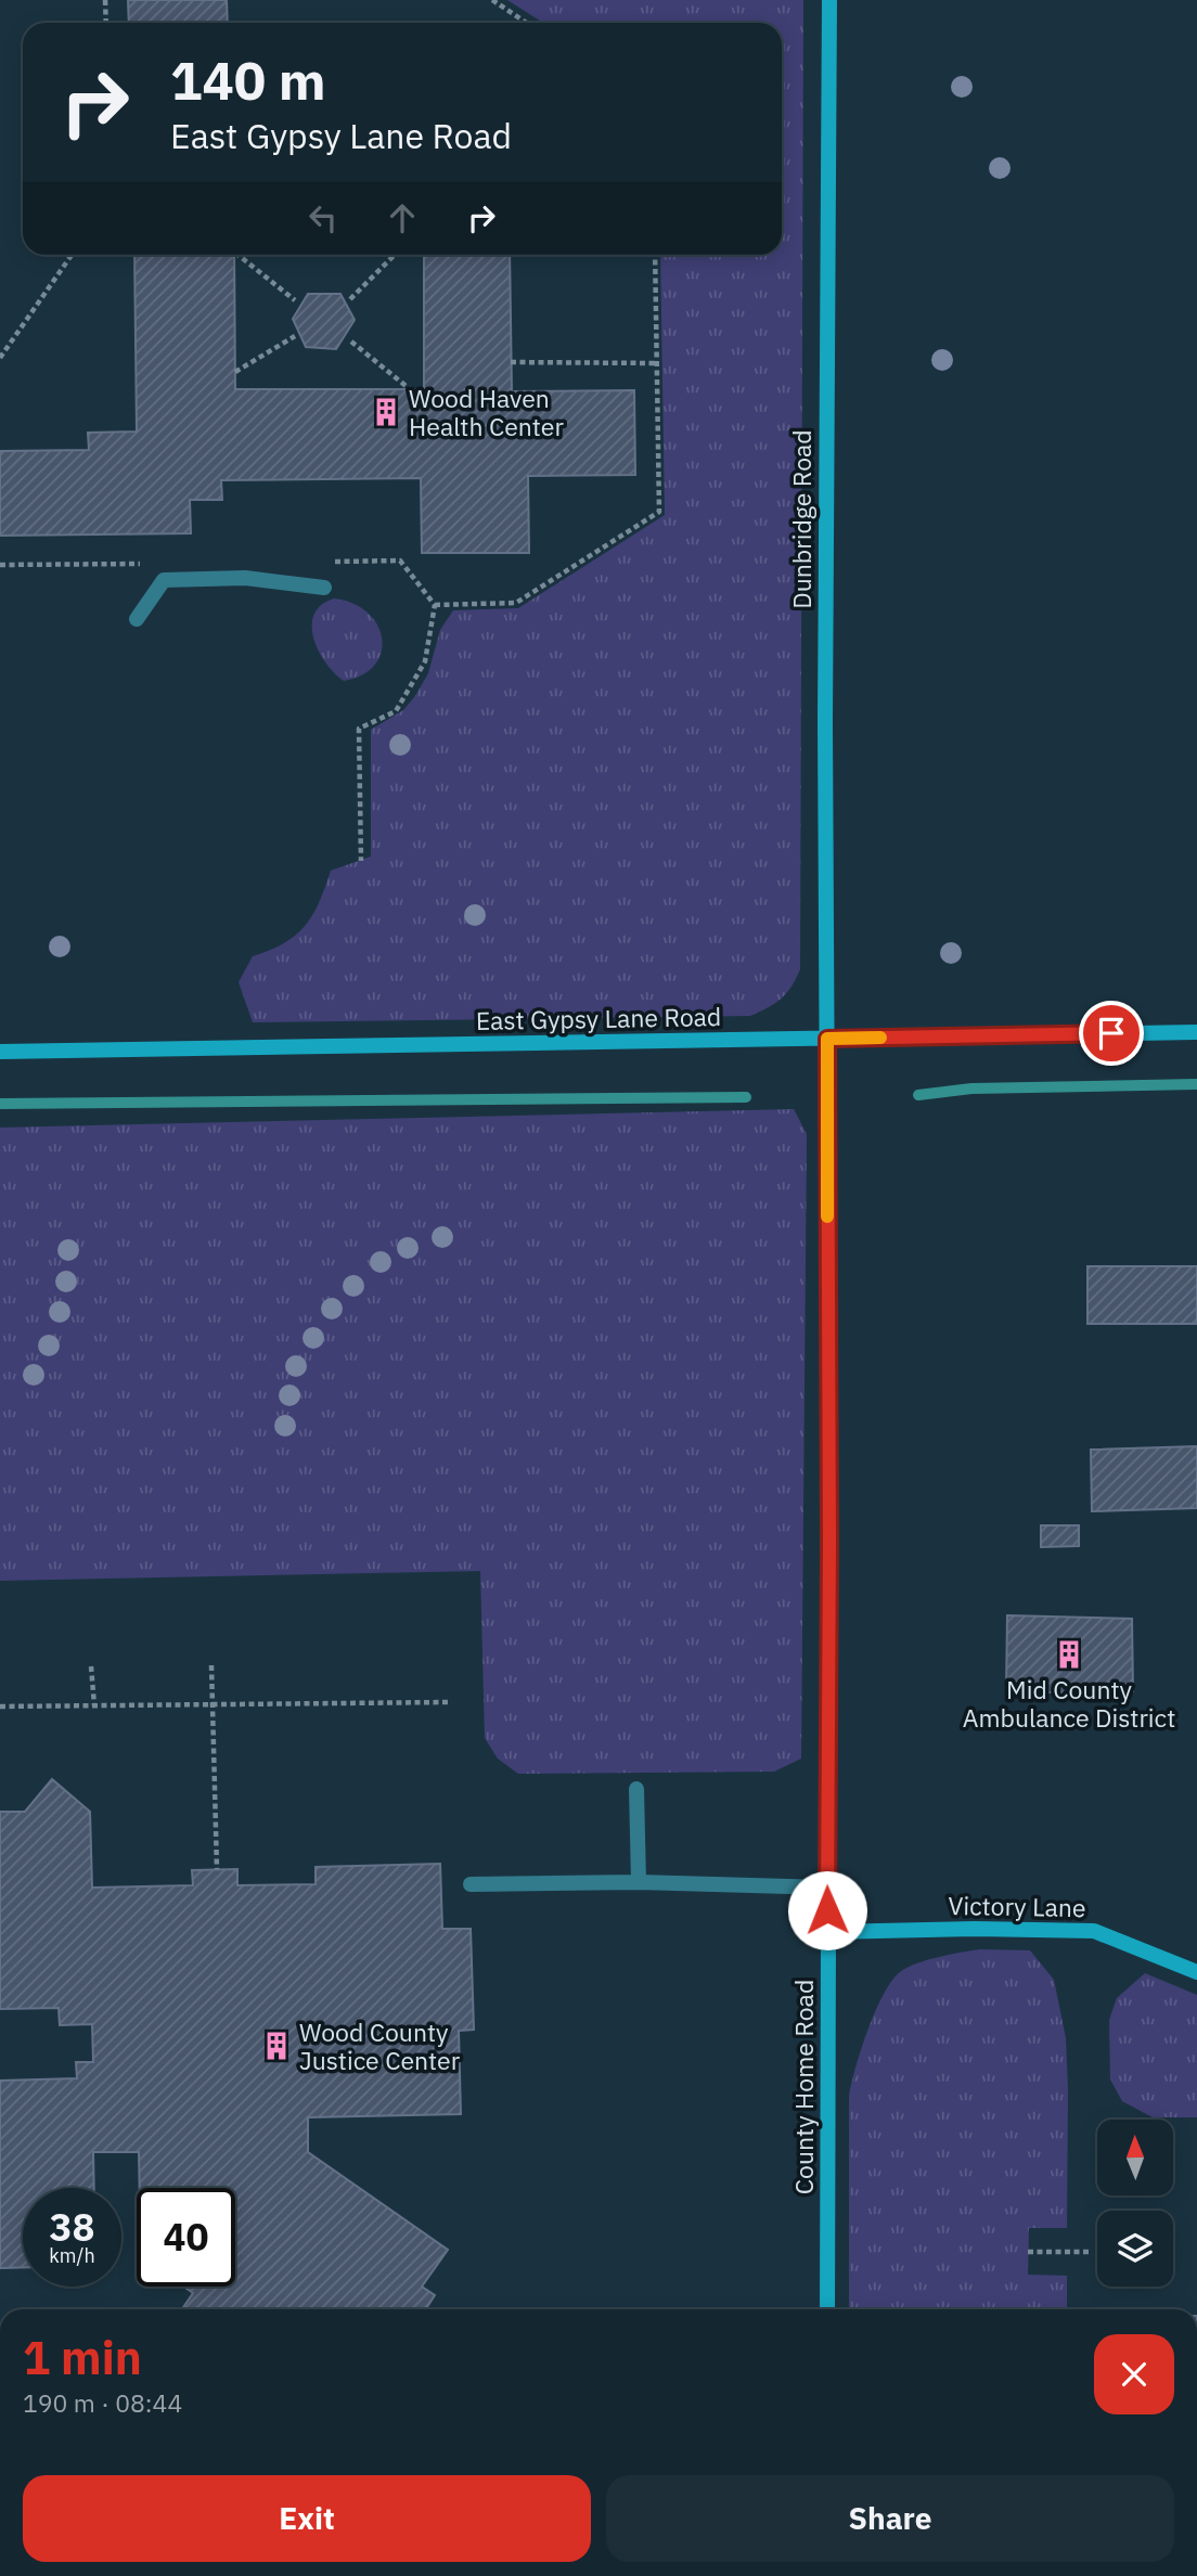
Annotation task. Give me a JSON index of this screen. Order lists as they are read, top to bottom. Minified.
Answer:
{"streets":{"street":["Dunbridge Road","East Gypsy Lane Road","Victory Lane","County Home Road"]},"crossings":[["Dunbridge Road","East Gypsy Lane Road"],["Dunbridge Road","County Home Road"],["East Gypsy Lane Road","County Home Road"],["Victory Lane","County Home Road"]],"places":{"building":["Wood Haven Health Center","Mid County Ambulance District","Wood County Justice Center"]},"north":"top","page":{"turn":["140 m","East Gypsy Lane Road"],"speed":"38 km/h","limit":"40","heading":["1 min","190 m · 08:44"],"buttons":["Exit","Share"]}}
